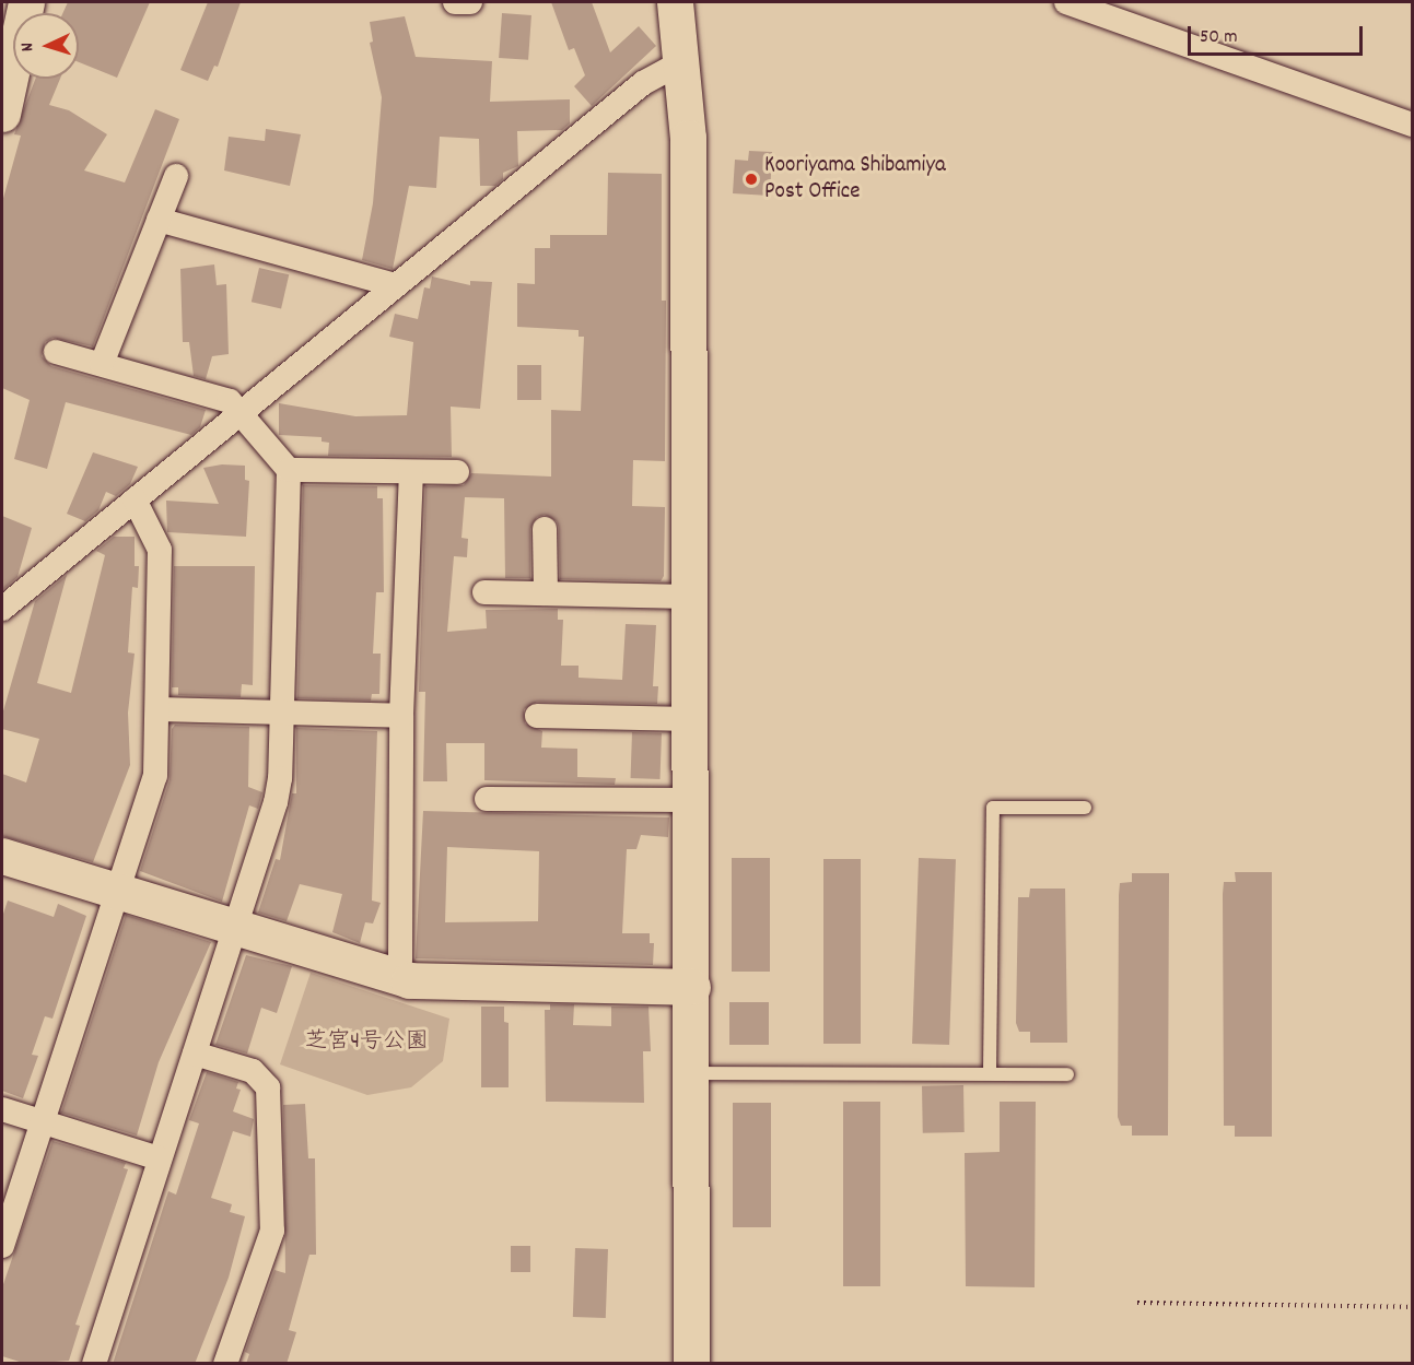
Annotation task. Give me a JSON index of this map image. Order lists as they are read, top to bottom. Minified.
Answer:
{"parks":["芝宮4号公園"],"places":["Kooriyama Shibamiya Post Office"],"scale_bar":"50 m","north":"left"}
